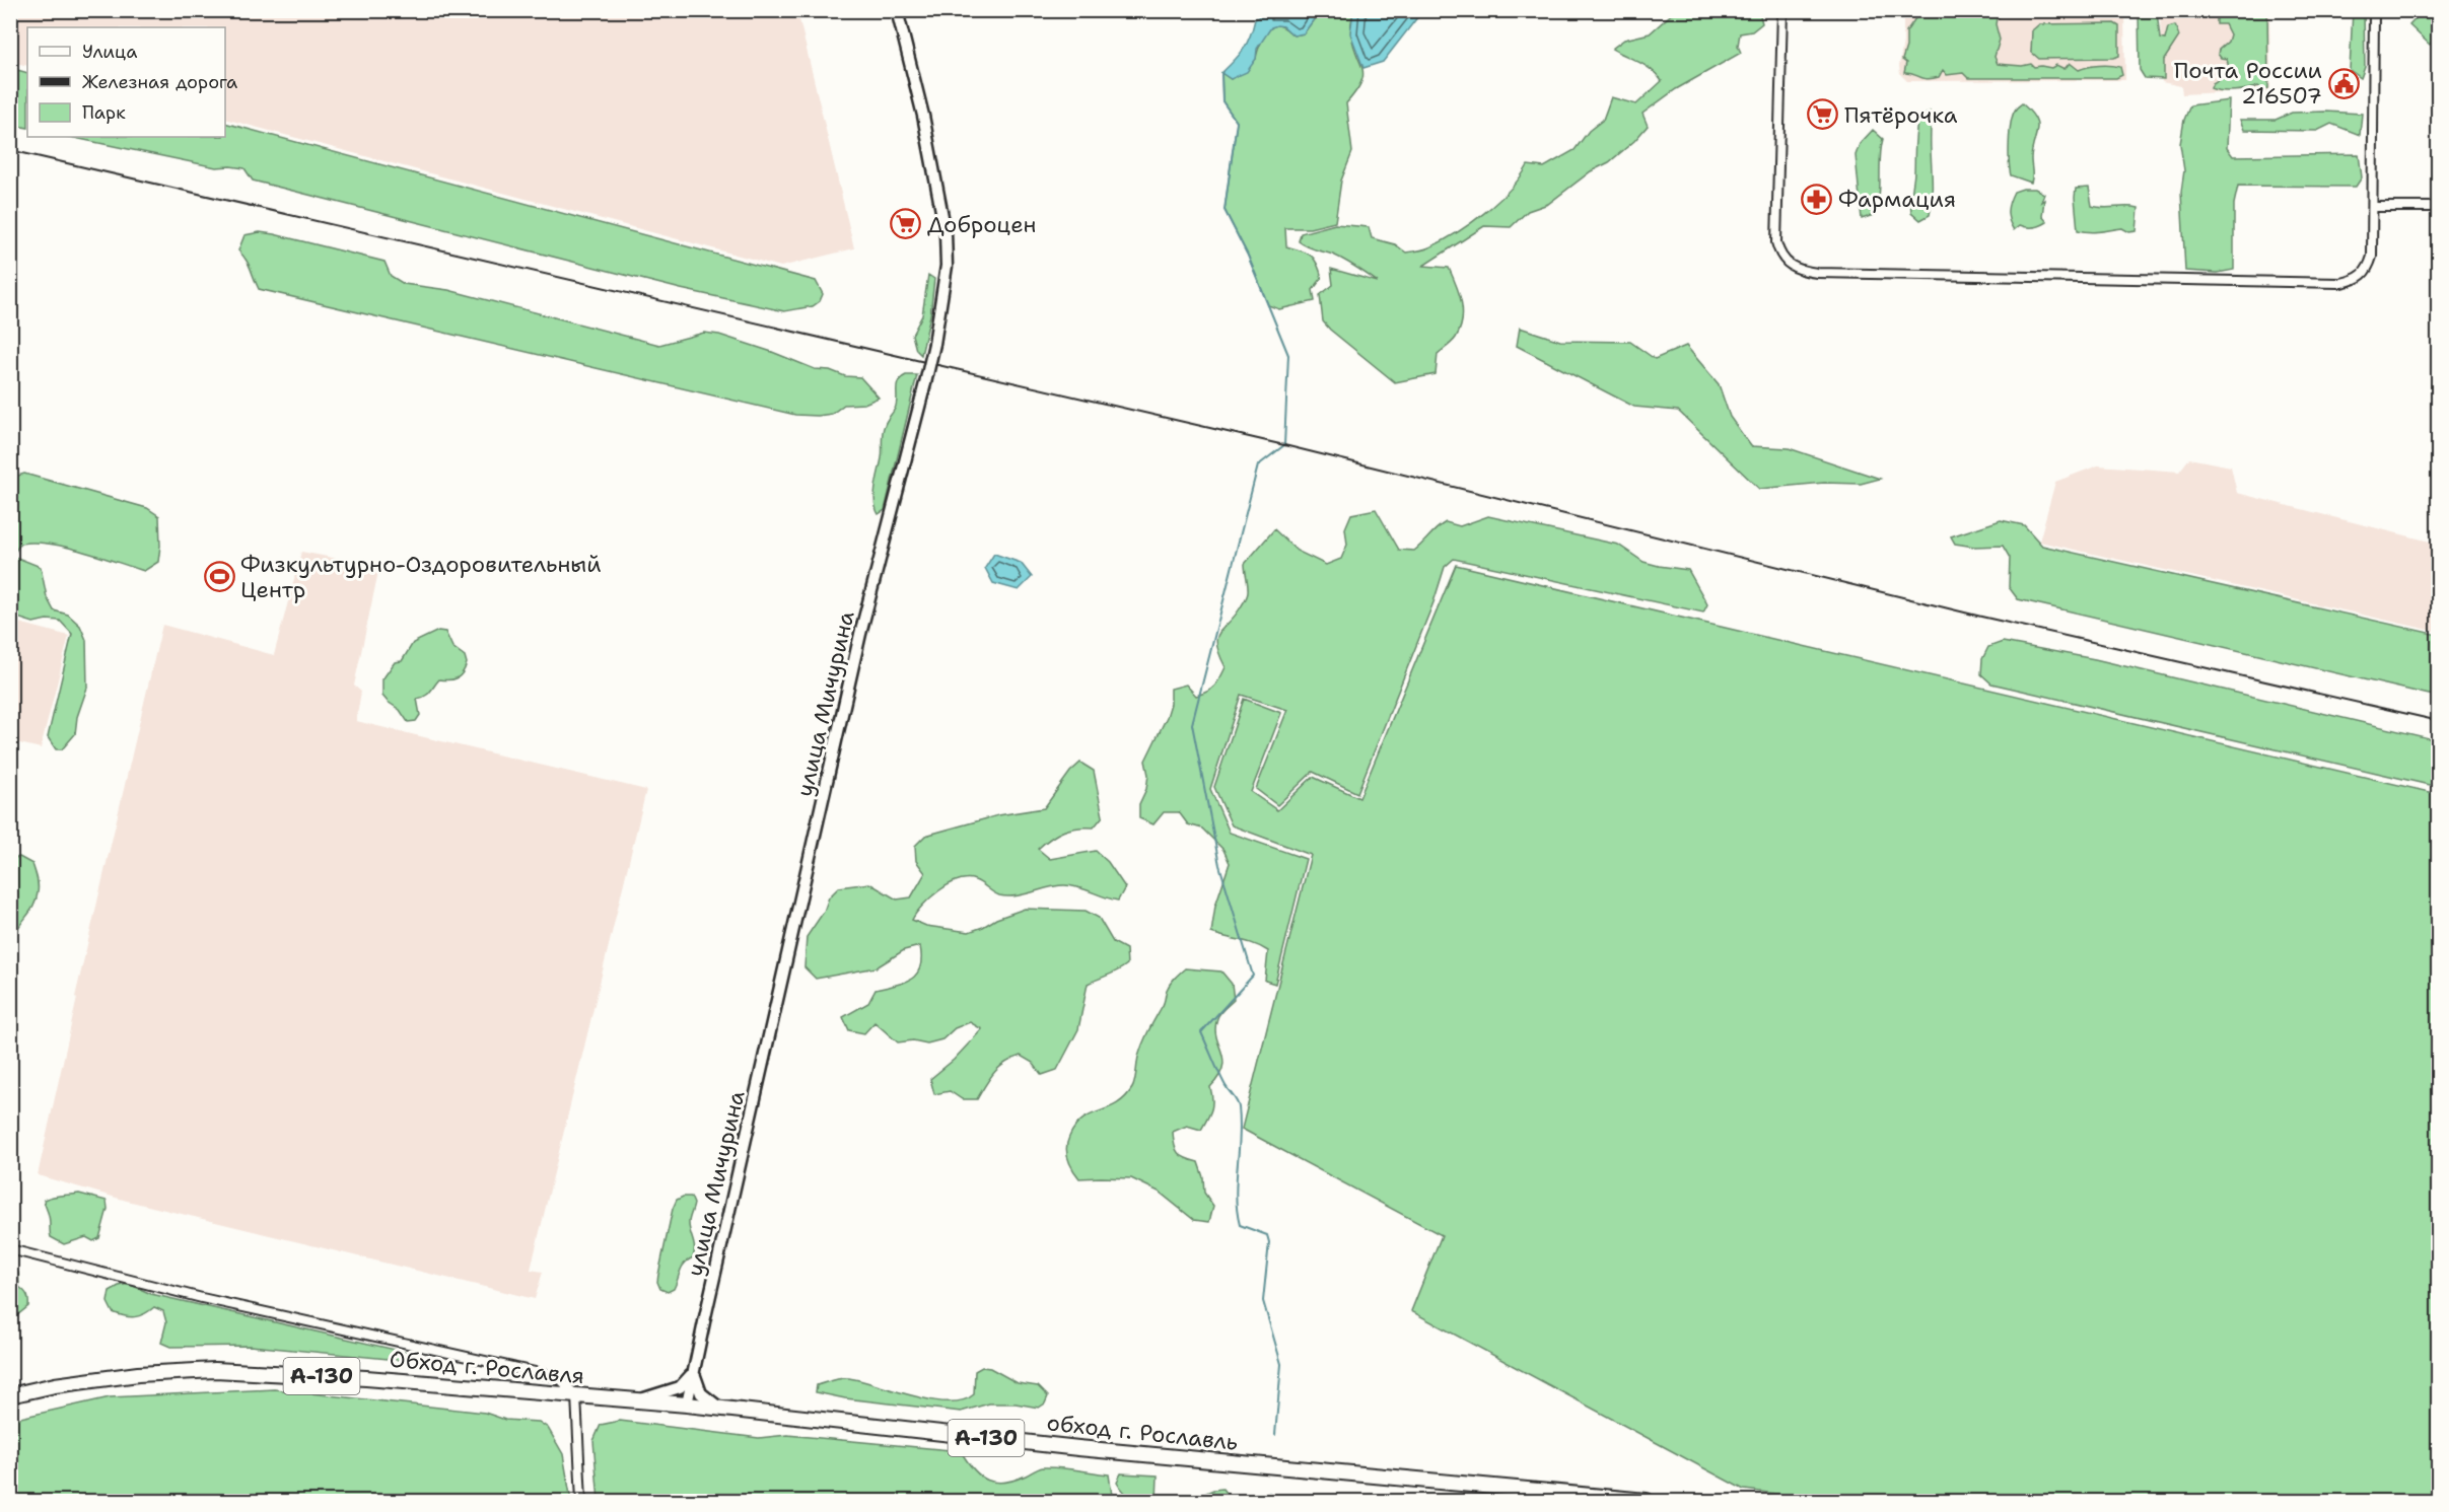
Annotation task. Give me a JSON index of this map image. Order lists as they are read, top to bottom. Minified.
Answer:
{"streets":{"highway":["Обход г. Рославля","А-130","обход г. Рославль"],"main road":["улица Мичурина"]},"crossings":[["улица Мичурина","обход г. Рославль"],["Обход г. Рославля","обход г. Рославль"]],"places":{"public building":["Почта России 216507"],"supermarket":["Пятёрочка","Доброцен"],"pharmacy":["Фармация"],"sports":["Физкультурно-Оздоровительный Центр"]},"legend":["Улица","Железная дорога","Парк"]}
